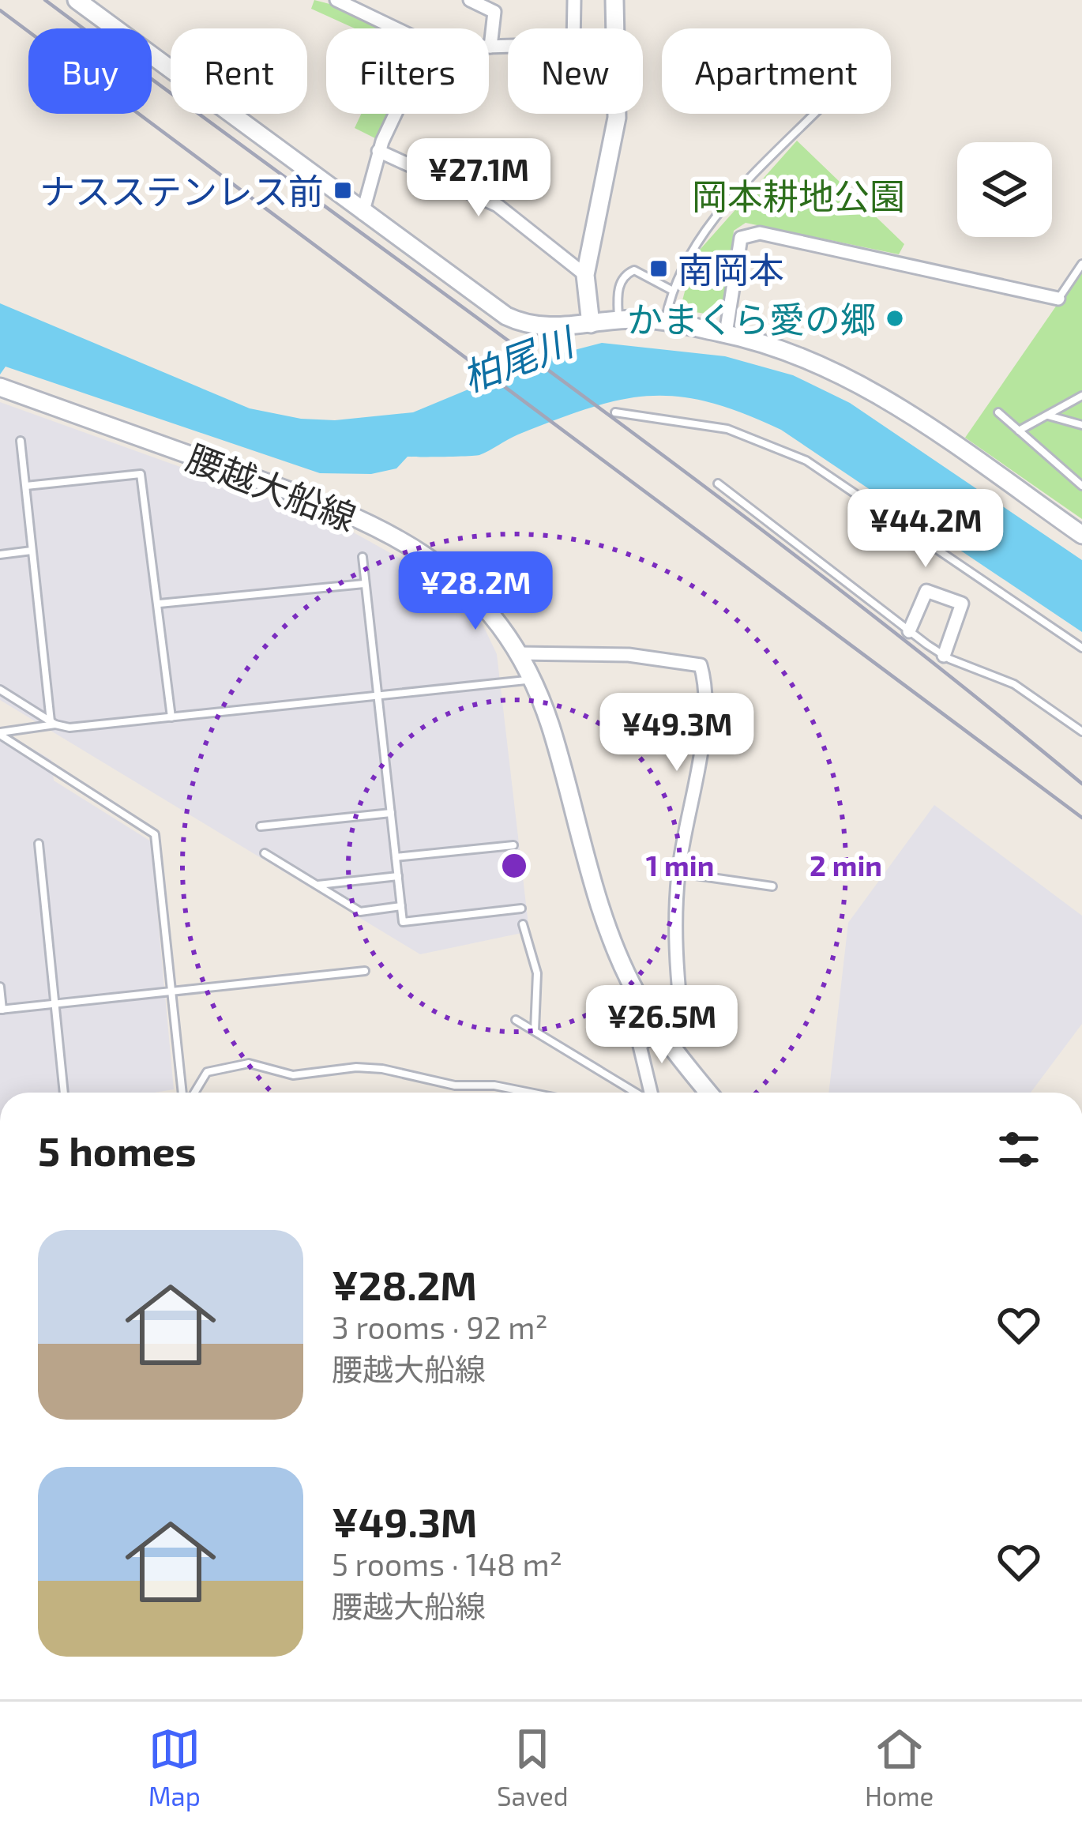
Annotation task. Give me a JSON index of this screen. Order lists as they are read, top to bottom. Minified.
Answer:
{"streets":{"street":["腰越大船線"]},"water":["柏尾川"],"parks":["岡本耕地公園"],"places":{"transit":["ナスステンレス前","南岡本"],"other":["かまくら愛の郷"]},"page":{"chip":["Buy","Rent","Filters","New","Apartment"],"price":["¥27.1M","¥44.2M","¥28.2M","¥49.3M","¥26.5M"],"heading":"5 homes","list":[{"name":"¥28.2M","note":"3 rooms · 92 m² · 腰越大船線"},{"name":"¥49.3M","note":"5 rooms · 148 m² · 腰越大船線"}],"tabs":["Map","Saved","Home"]},"rings":["1 min","2 min"]}
